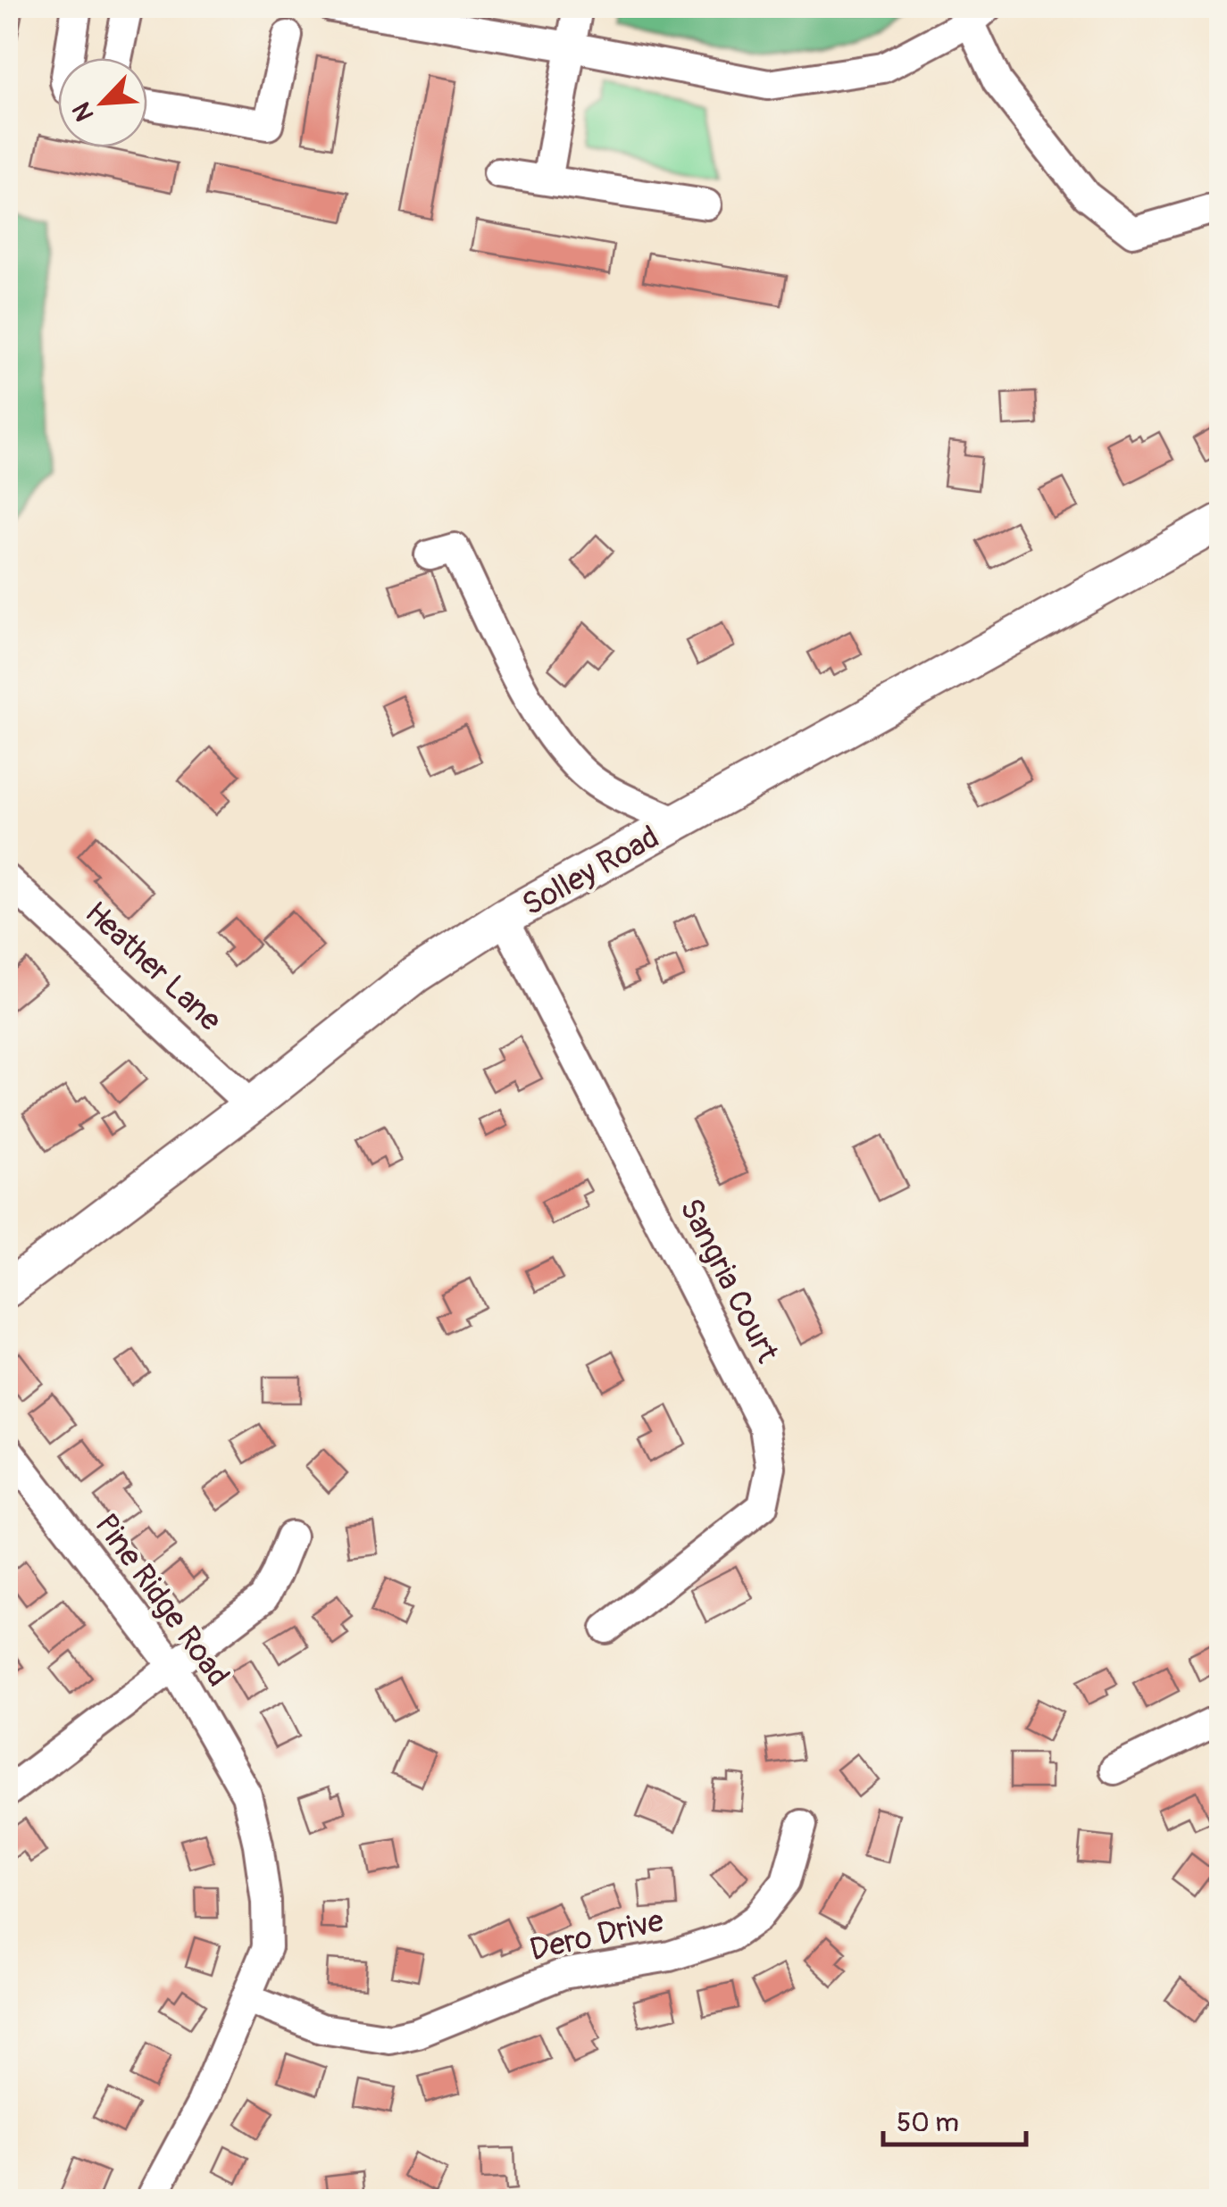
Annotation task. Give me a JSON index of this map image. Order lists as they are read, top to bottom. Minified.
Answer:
{"streets":{"main road":["Solley Road"],"street":["Heather Lane","Sangria Court","Pine Ridge Road","Dero Drive"]},"crossings":[["Solley Road","Heather Lane"],["Solley Road","Sangria Court"],["Pine Ridge Road","Dero Drive"]],"scale_bar":"50 m","north":"bottom left"}
